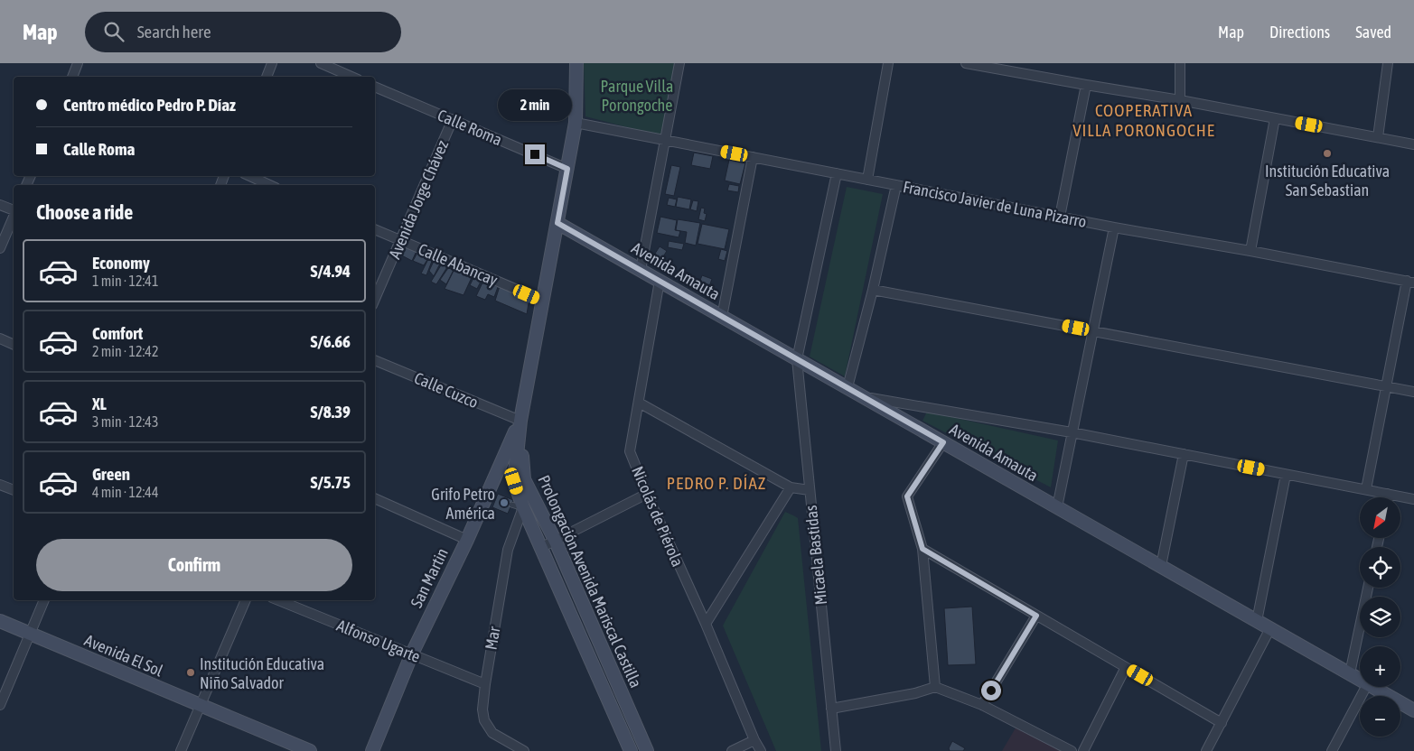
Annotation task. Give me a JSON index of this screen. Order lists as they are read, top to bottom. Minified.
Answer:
{"streets":{"street":["Calle Roma","Avenida Jorge Chávez","Francisco Javier de Luna Pizarro","Calle Abancay","Avenida Amauta","Calle Cuzco","Nicolás de Piérola","Micaela Bastidas","San Martin","Prolongación Avenida Mariscal Castilla","Mar","Alfonso Ugarte","Avenida El Sol"]},"crossings":[["Calle Roma","Avenida Jorge Chávez"],["Calle Roma","Prolongación Avenida Mariscal Castilla"],["Avenida Jorge Chávez","Calle Abancay"],["Francisco Javier de Luna Pizarro","Micaela Bastidas"],["Francisco Javier de Luna Pizarro","Prolongación Avenida Mariscal Castilla"],["Calle Abancay","Prolongación Avenida Mariscal Castilla"],["Avenida Amauta","Nicolás de Piérola"],["Avenida Amauta","Micaela Bastidas"],["Avenida Amauta","Prolongación Avenida Mariscal Castilla"],["Calle Cuzco","San Martin"],["Calle Cuzco","Prolongación Avenida Mariscal Castilla"],["San Martin","Prolongación Avenida Mariscal Castilla"],["San Martin","Alfonso Ugarte"],["Prolongación Avenida Mariscal Castilla","Mar"],["Mar","Alfonso Ugarte"]],"districts":["COOPERATIVA VILLA PORONGOCHE","PEDRO P. DÍAZ"],"parks":["Parque Villa Porongoche"],"places":["Institución Educativa San Sebastian","Grifo Petro América","Institución Educativa Niño Salvador"],"north":"bottom left","page":{"header":"Map","search":"Search here","nav":["Map","Directions","Saved"],"banner":["Centro médico Pedro P. Díaz","Calle Roma"],"bubble":"2 min","heading":"Choose a ride","list":[{"name":"Economy","note":"1 min · 12:41","value":"S/4.94"},{"name":"Comfort","note":"2 min · 12:42","value":"S/6.66"},{"name":"XL","note":"3 min · 12:43","value":"S/8.39"},{"name":"Green","note":"4 min · 12:44","value":"S/5.75"}],"map_buttons":["+","−"],"buttons":"Confirm"}}
